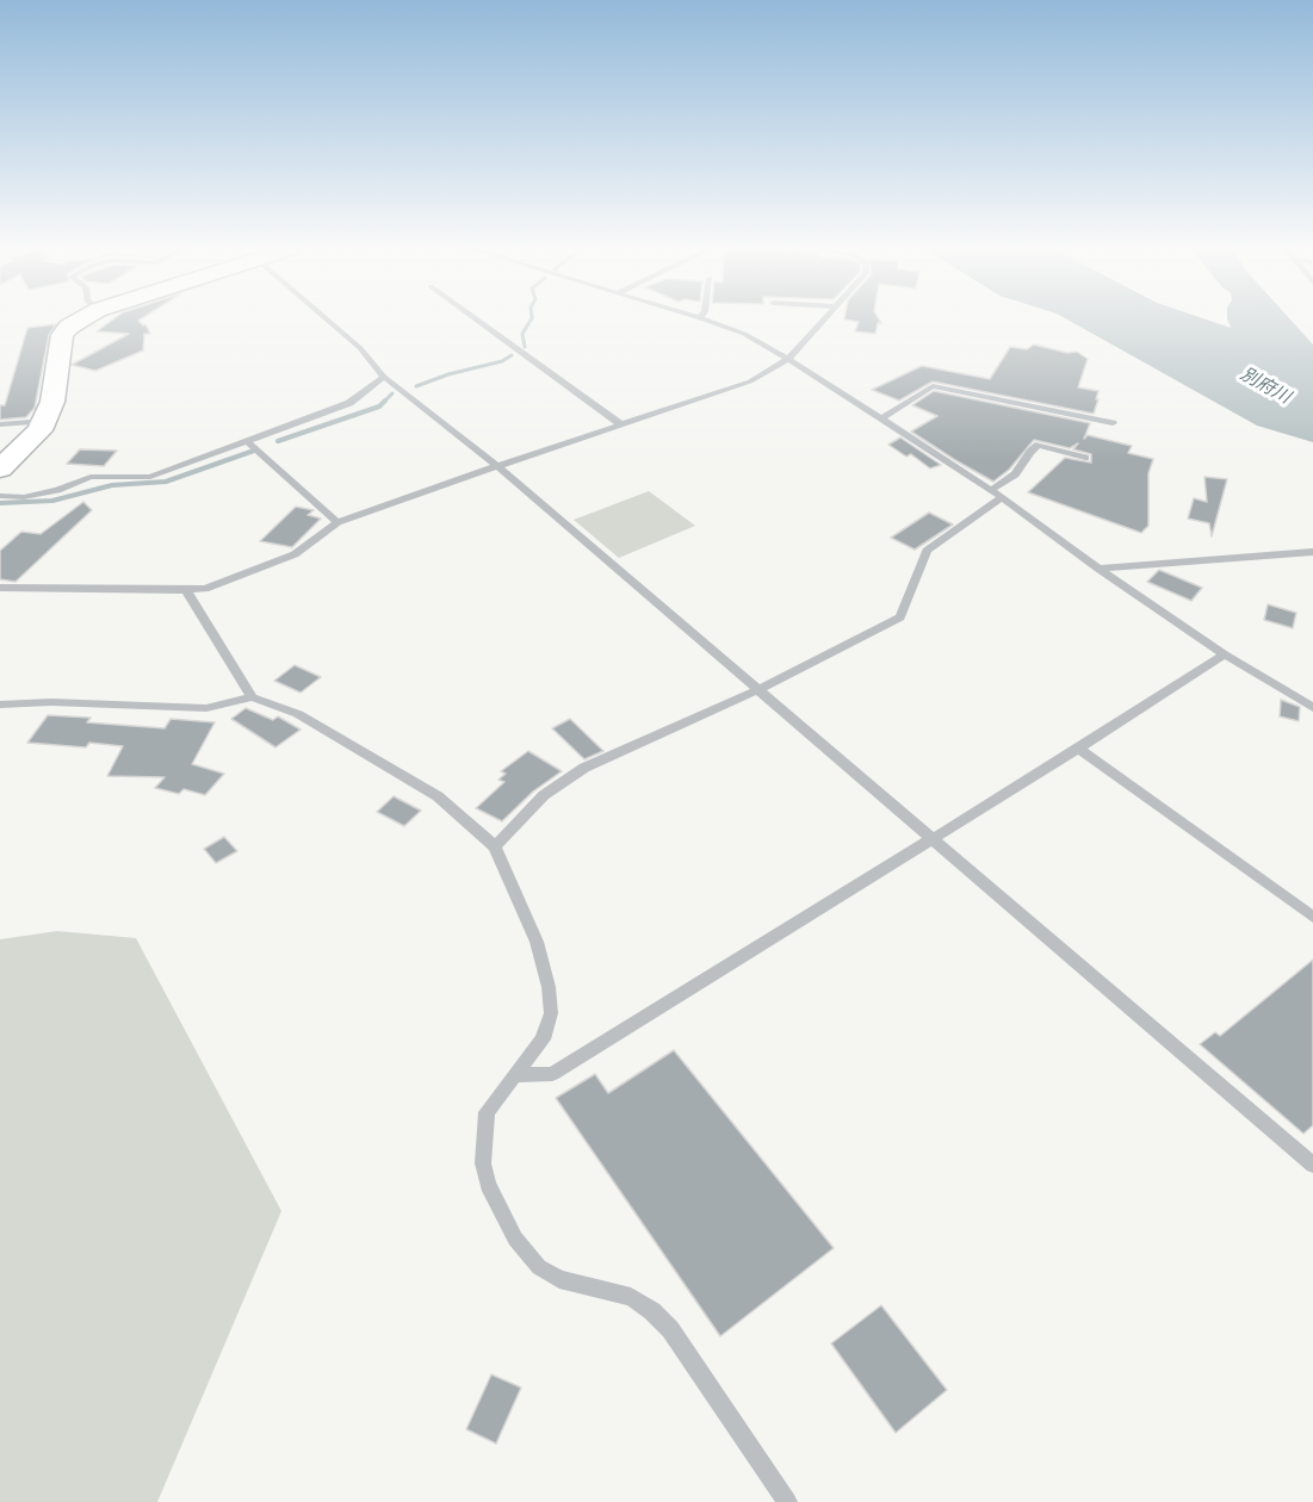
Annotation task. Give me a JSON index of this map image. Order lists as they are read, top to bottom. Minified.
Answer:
{"water":["別府川"]}
